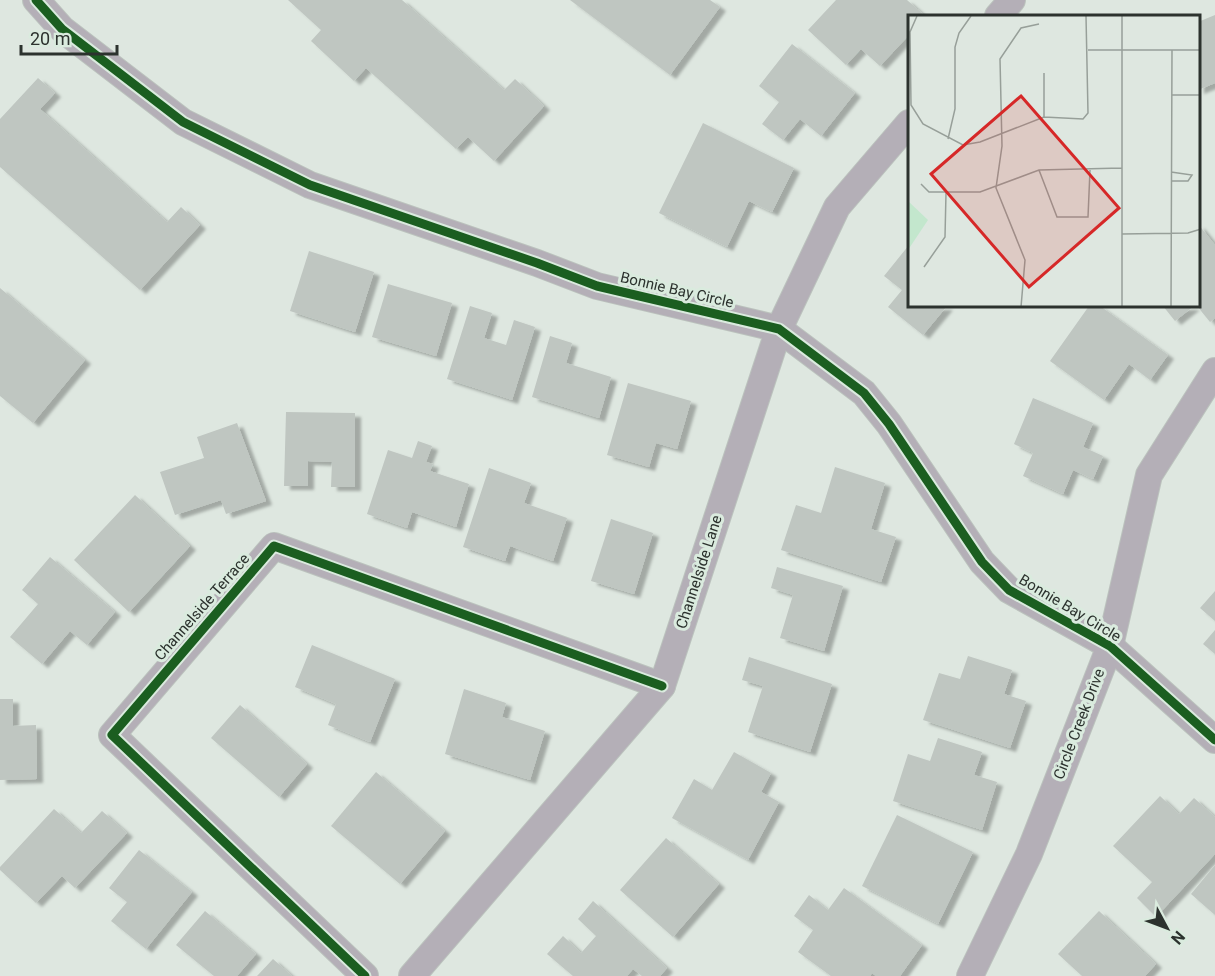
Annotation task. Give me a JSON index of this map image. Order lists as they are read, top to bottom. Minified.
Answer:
{"streets":{"street":["Bonnie Bay Circle","Channelside Lane","Channelside Terrace","Circle Creek Drive"]},"crossings":[["Bonnie Bay Circle","Channelside Lane"],["Bonnie Bay Circle","Circle Creek Drive"],["Channelside Lane","Channelside Terrace"]],"scale_bar":"20 m","north":"bottom right"}
